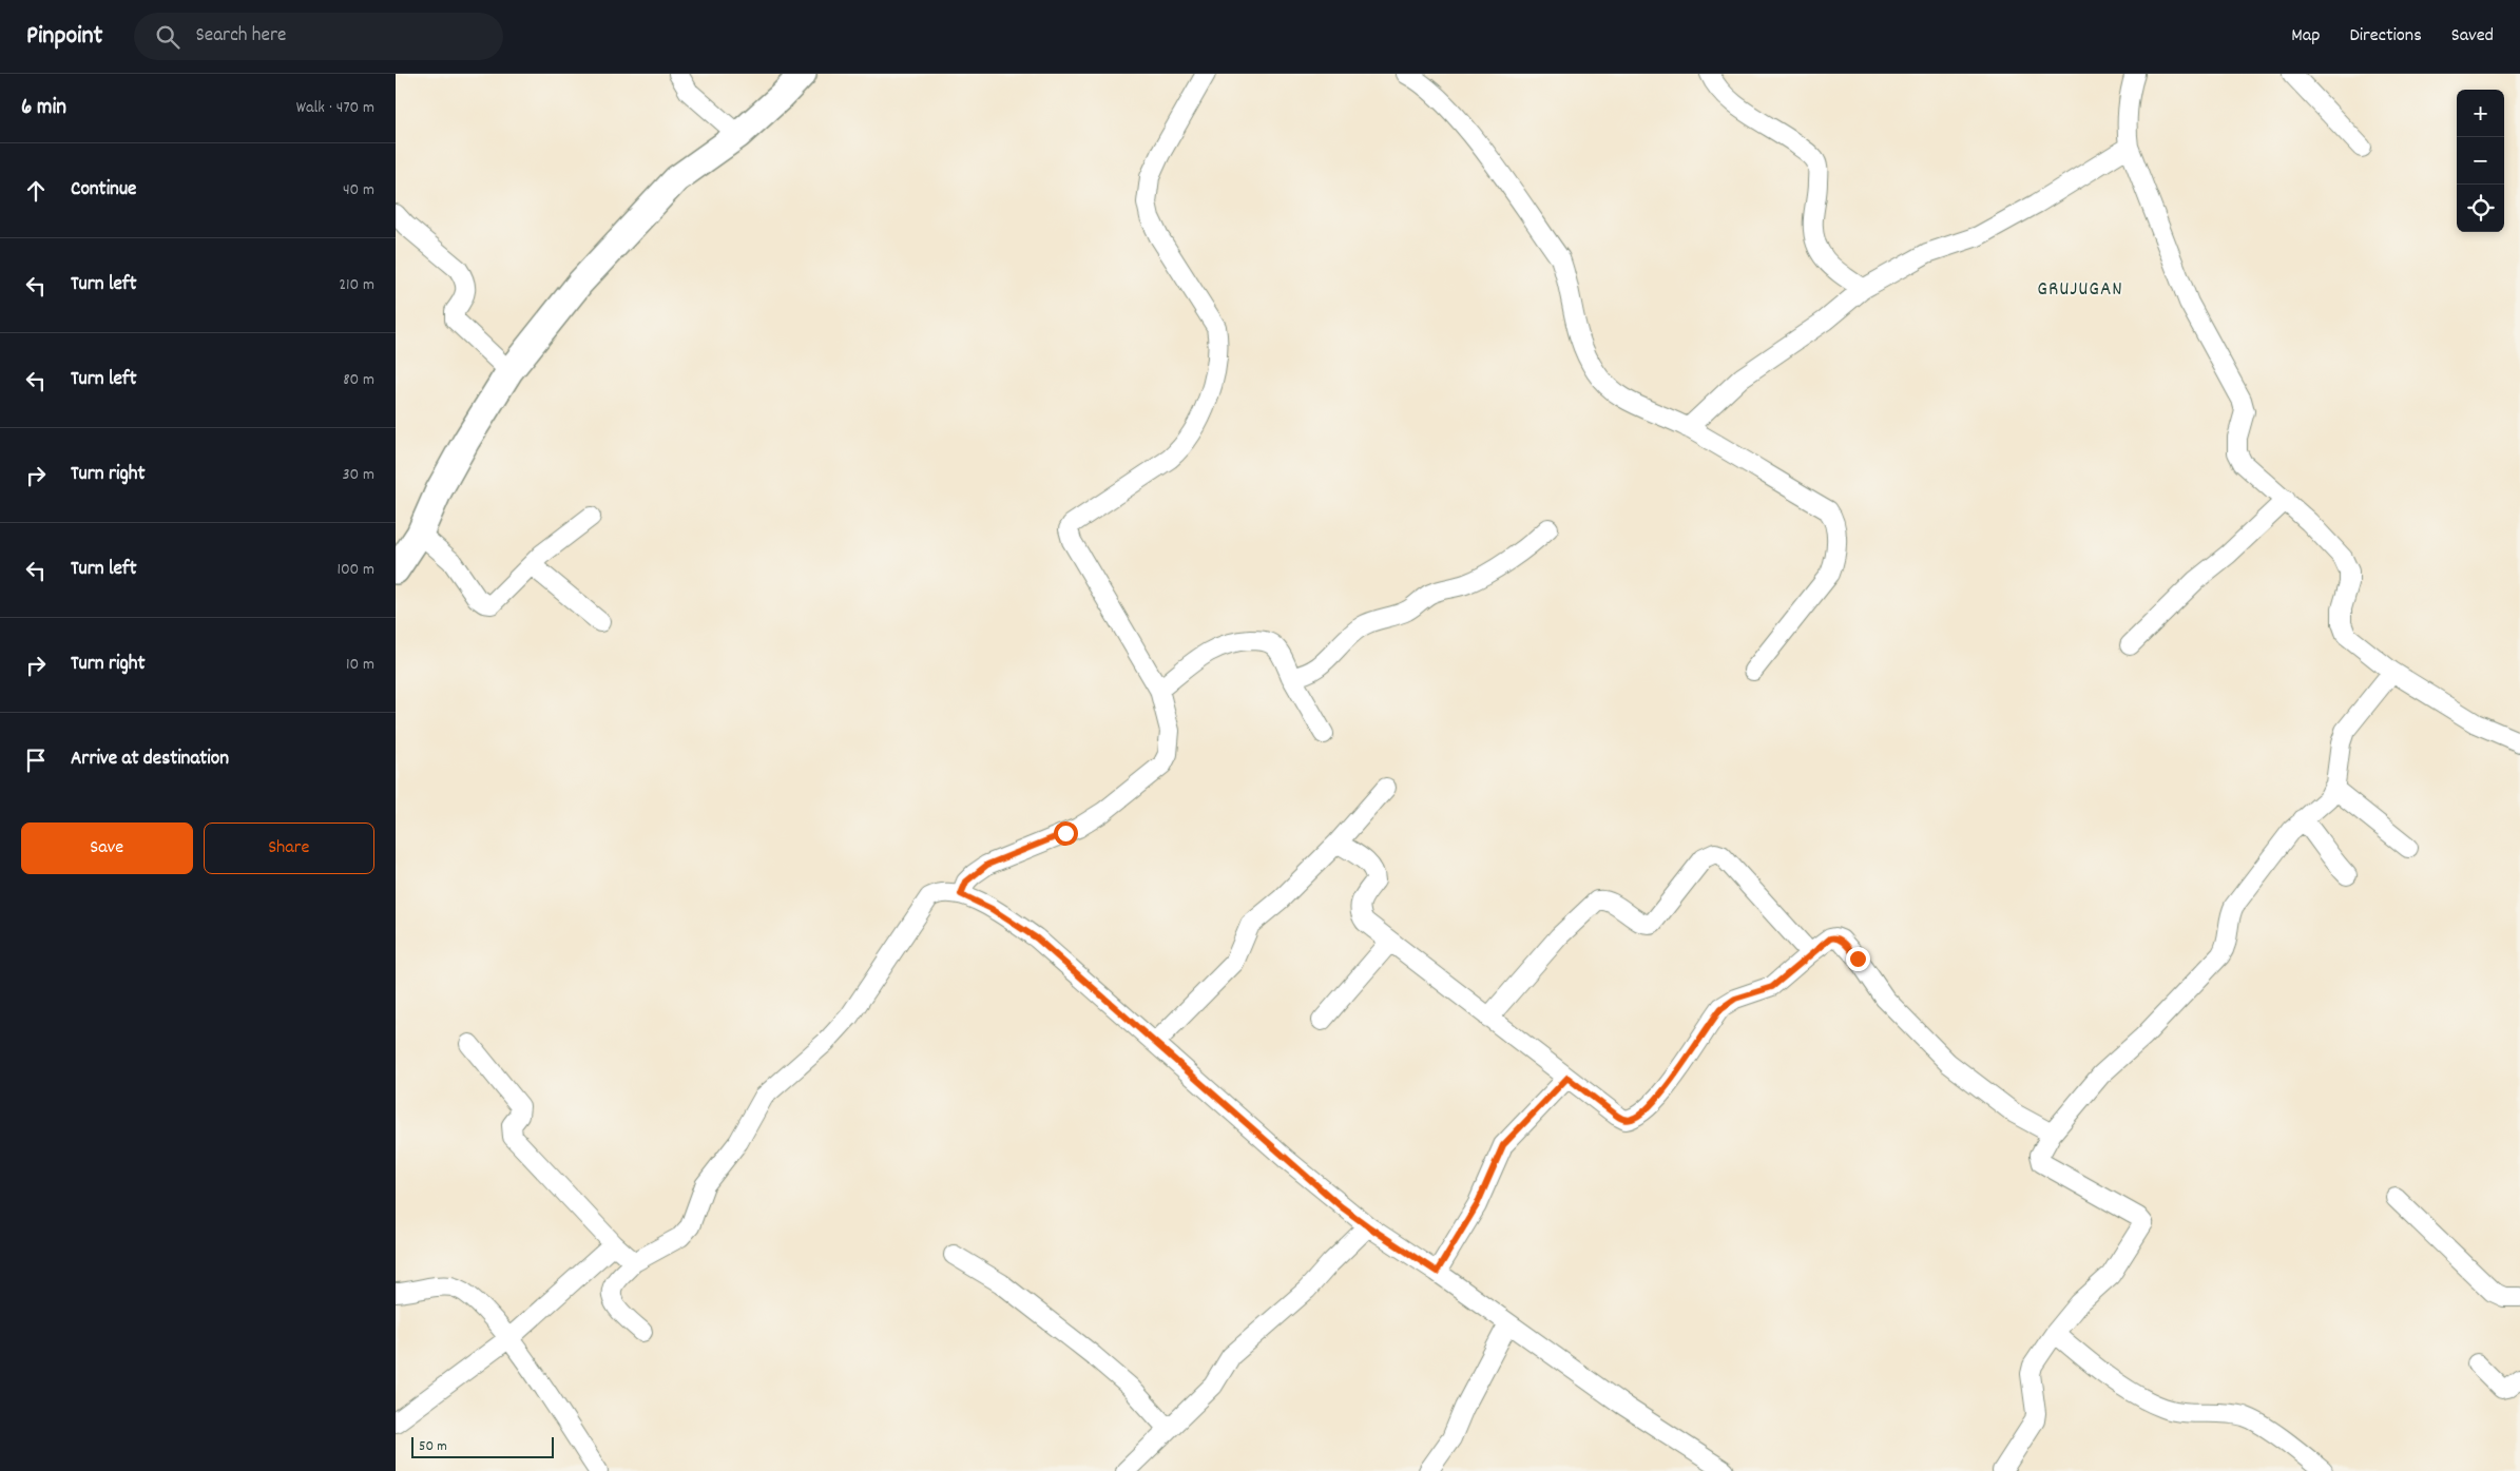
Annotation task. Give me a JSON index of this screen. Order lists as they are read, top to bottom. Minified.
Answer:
{"districts":["GRUJUGAN"],"scale_bar":"50 m","page":{"header":"Pinpoint","search":"Search here","nav":["Map","Directions","Saved"],"heading":["6 min","Walk · 470 m"],"map_buttons":["+","−"],"list":[["Continue","40 m"],["Turn left","210 m"],["Turn left","80 m"],["Turn right","30 m"],["Turn left","100 m"],["Turn right","10 m"],"Arrive at destination"],"buttons":["Save","Share"],"scale":"50 m"}}
